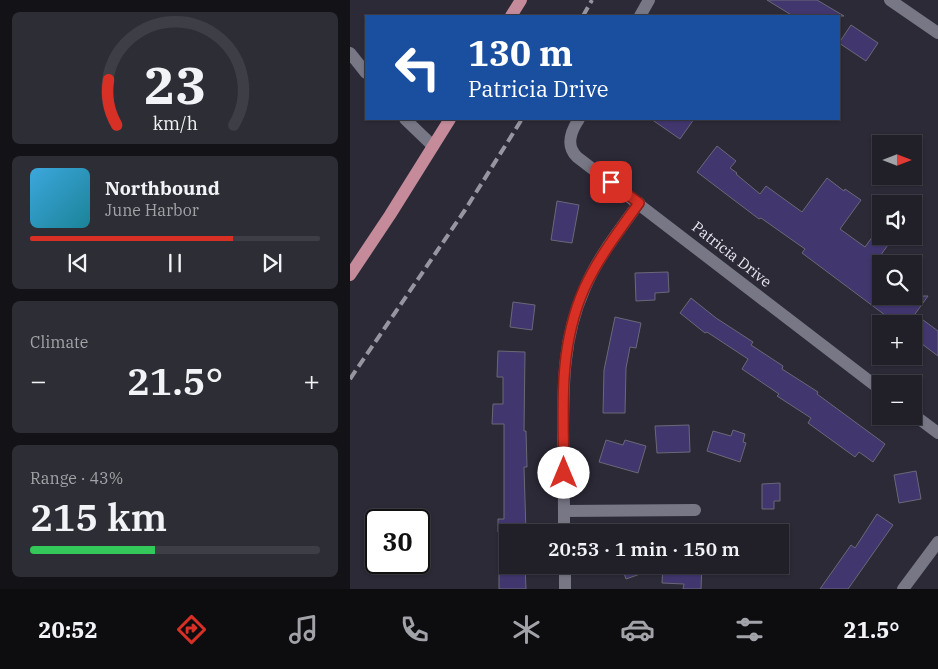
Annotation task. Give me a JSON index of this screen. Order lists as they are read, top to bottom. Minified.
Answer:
{"streets":{"street":["Patricia Drive"]},"north":"right","page":{"turn":["130 m","Patricia Drive"],"map_buttons":["+","−"],"song":["Northbound","June Harbor"],"tile":["Climate",["Range · 43%","215 km"]],"heat":["−","21.5°","+"],"limit":"30","trip":"20:53 · 1 min · 150 m","tabs":["20:52","21.5°"],"gauge":["23","km/h"]}}
